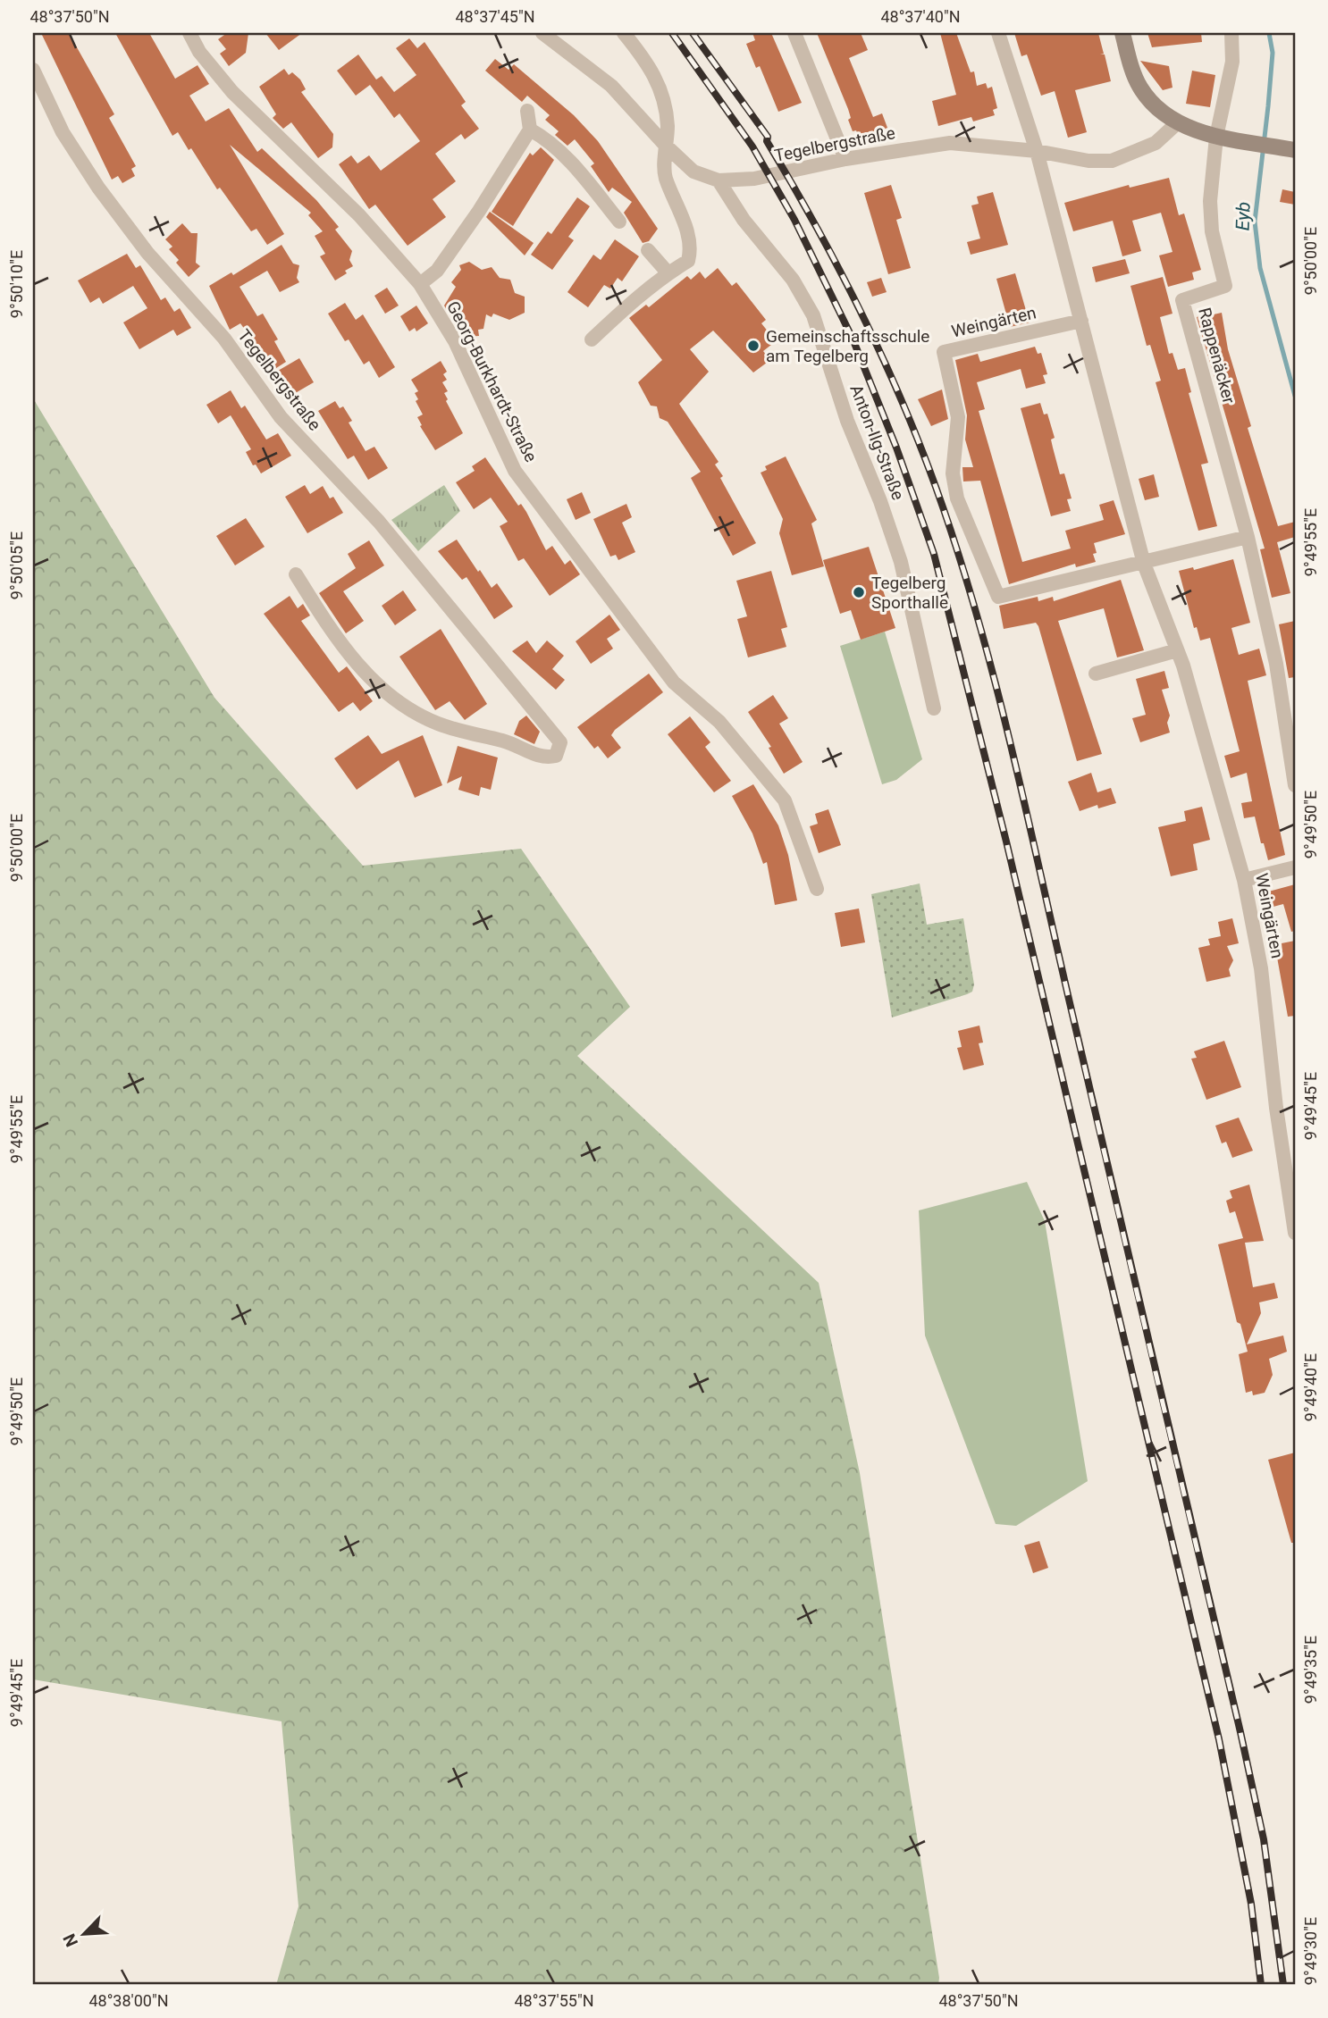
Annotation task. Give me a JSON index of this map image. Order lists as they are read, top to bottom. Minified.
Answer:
{"streets":{"street":["Tegelbergstraße","Weingärten","Rappenäcker","Georg-Burkhardt-Straße","Anton-Ilg-Straße"]},"crossings":[["Tegelbergstraße","Weingärten"],["Tegelbergstraße","Anton-Ilg-Straße"]],"water":["Eyb"],"places":["Gemeinschaftsschule am Tegelberg","Tegelberg Sporthalle"],"north":"bottom left","coordinates":["48°37'50\"N","48°37'45\"N","48°37'40\"N","9°50'00\"E","9°50'10\"E","9°49'55\"E","9°50'05\"E","9°49'50\"E","9°49'45\"E","9°49'40\"E","9°49'35\"E","9°49'30\"E","48°38'00\"N","48°37'55\"N"]}
